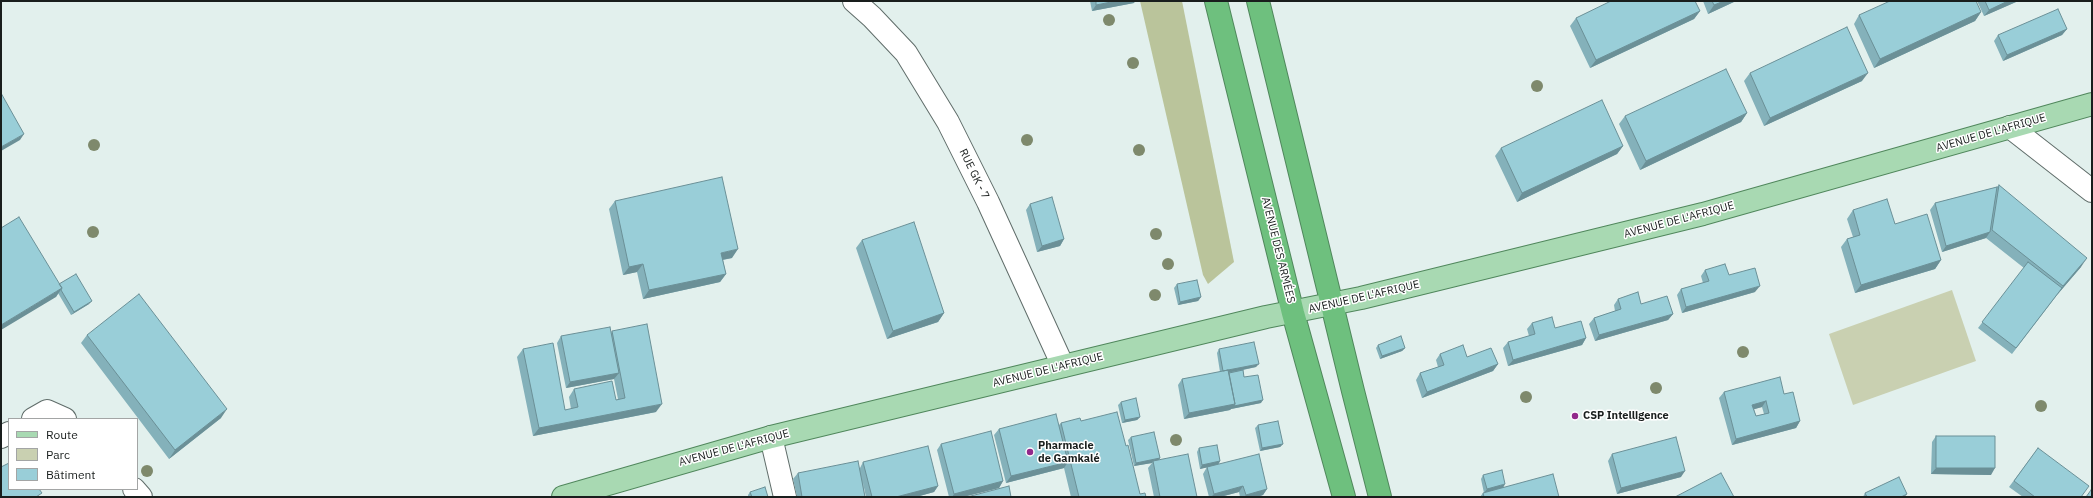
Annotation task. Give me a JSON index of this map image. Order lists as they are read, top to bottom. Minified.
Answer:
{"streets":{"highway":["AVENUE DES ARMÉES"],"main road":["AVENUE DE L'AFRIQUE"],"street":["RUE GK - 7"]},"crossings":[["AVENUE DE L'AFRIQUE","RUE GK - 7"],["AVENUE DE L'AFRIQUE","AVENUE DES ARMÉES"]],"places":["CSP Intelligence","Pharmacie de Gamkalé"],"legend":["Route","Parc","Bâtiment"]}
